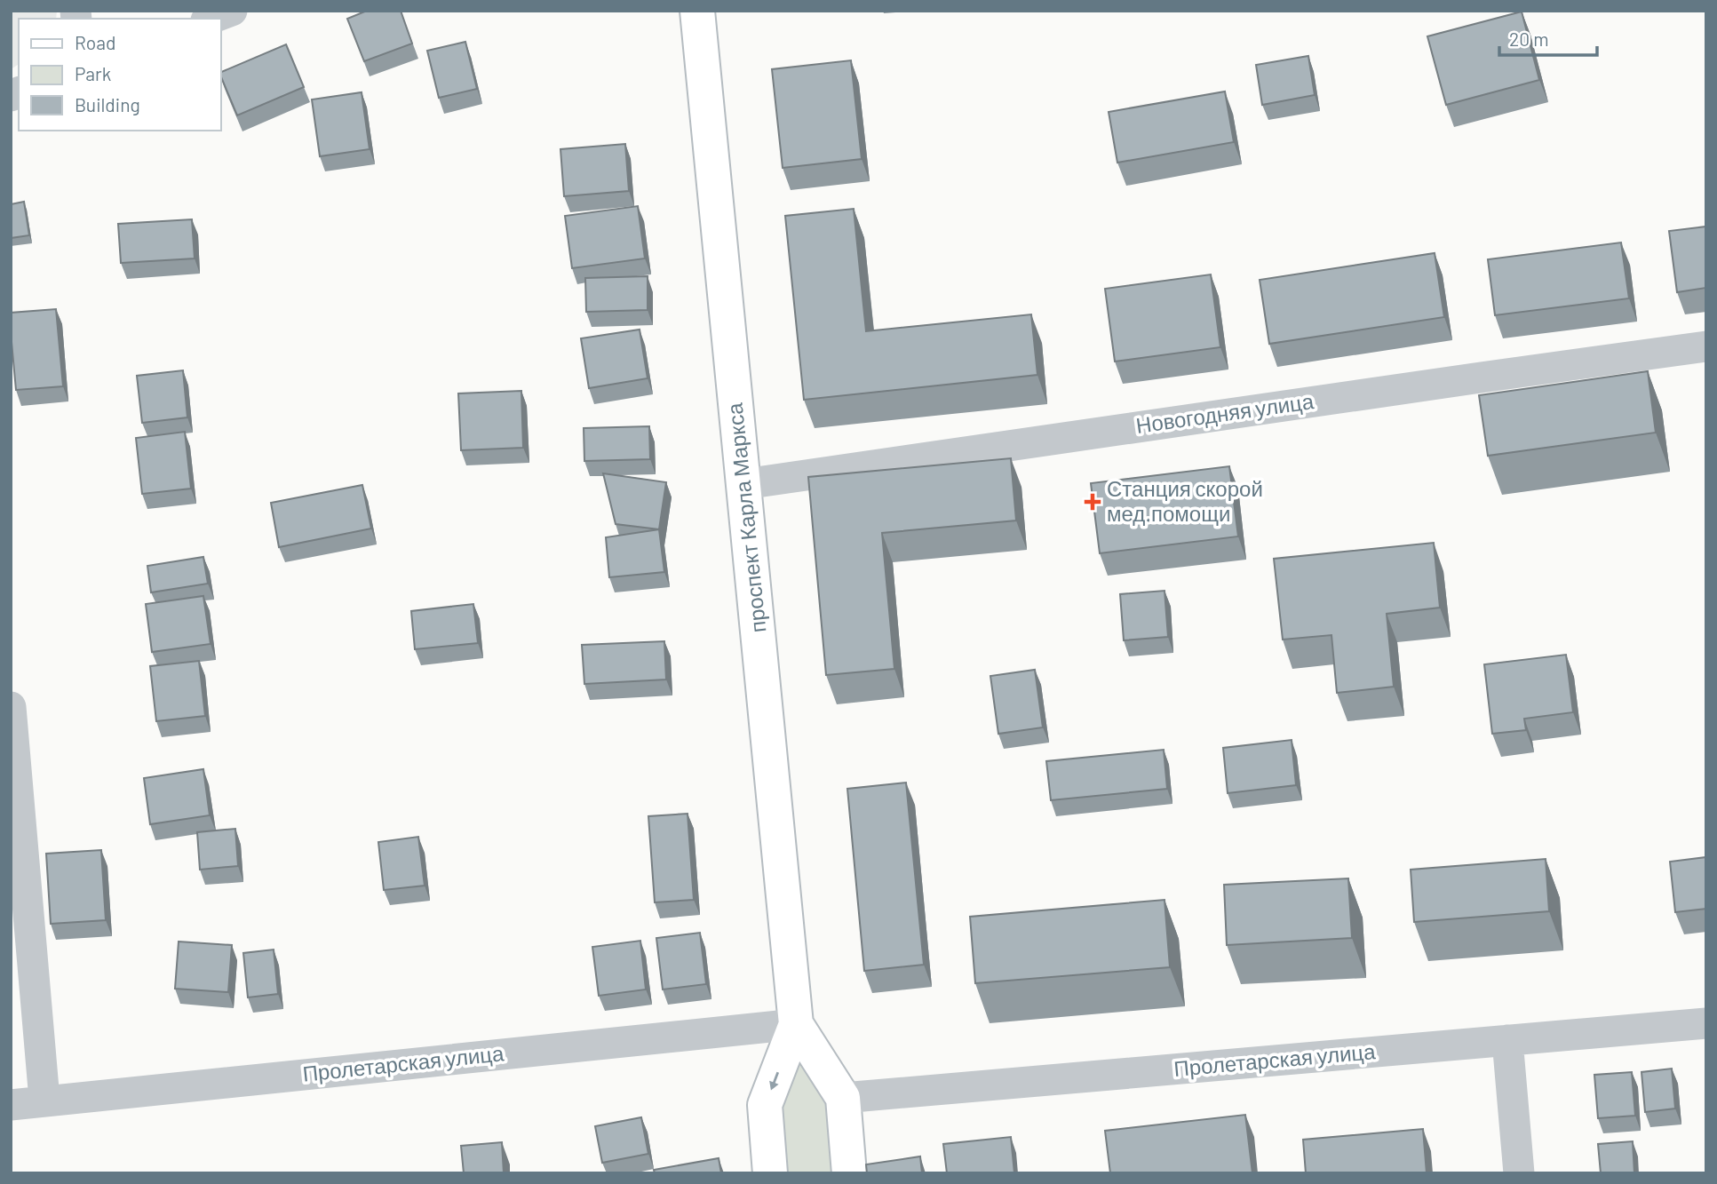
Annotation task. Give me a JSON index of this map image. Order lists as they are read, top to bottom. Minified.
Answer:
{"streets":{"main road":["проспект Карла Маркса"],"street":["Новогодняя улица","Пролетарская улица"]},"crossings":[["Новогодняя улица","проспект Карла Маркса"],["проспект Карла Маркса","Пролетарская улица"]],"places":{"health":["Станция скорой мед.помощи"]},"legend":["Road","Park","Building"],"scale_bar":"20 m"}
